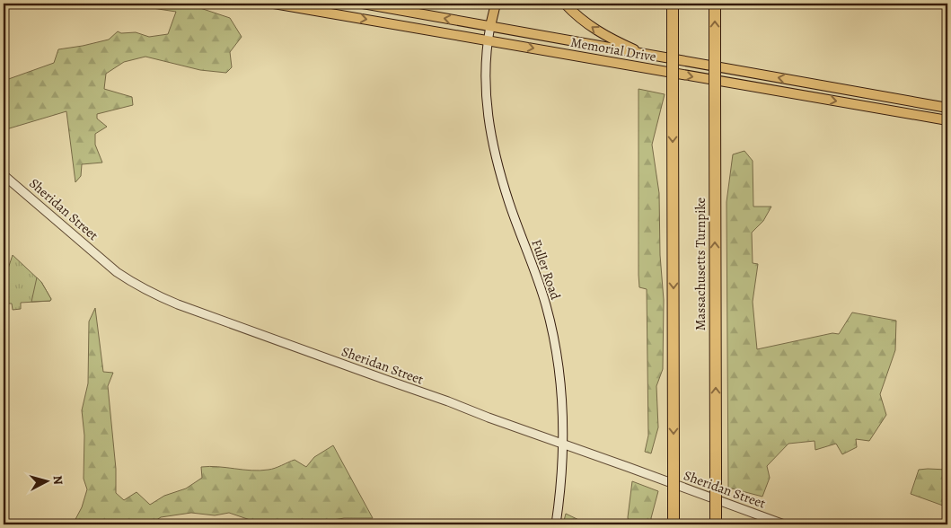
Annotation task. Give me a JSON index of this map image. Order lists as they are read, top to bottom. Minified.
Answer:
{"streets":{"highway":["Massachusetts Turnpike"],"main road":["Memorial Drive"],"street":["Sheridan Street","Fuller Road"]},"crossings":[["Memorial Drive","Fuller Road"],["Sheridan Street","Fuller Road"]],"north":"right"}
